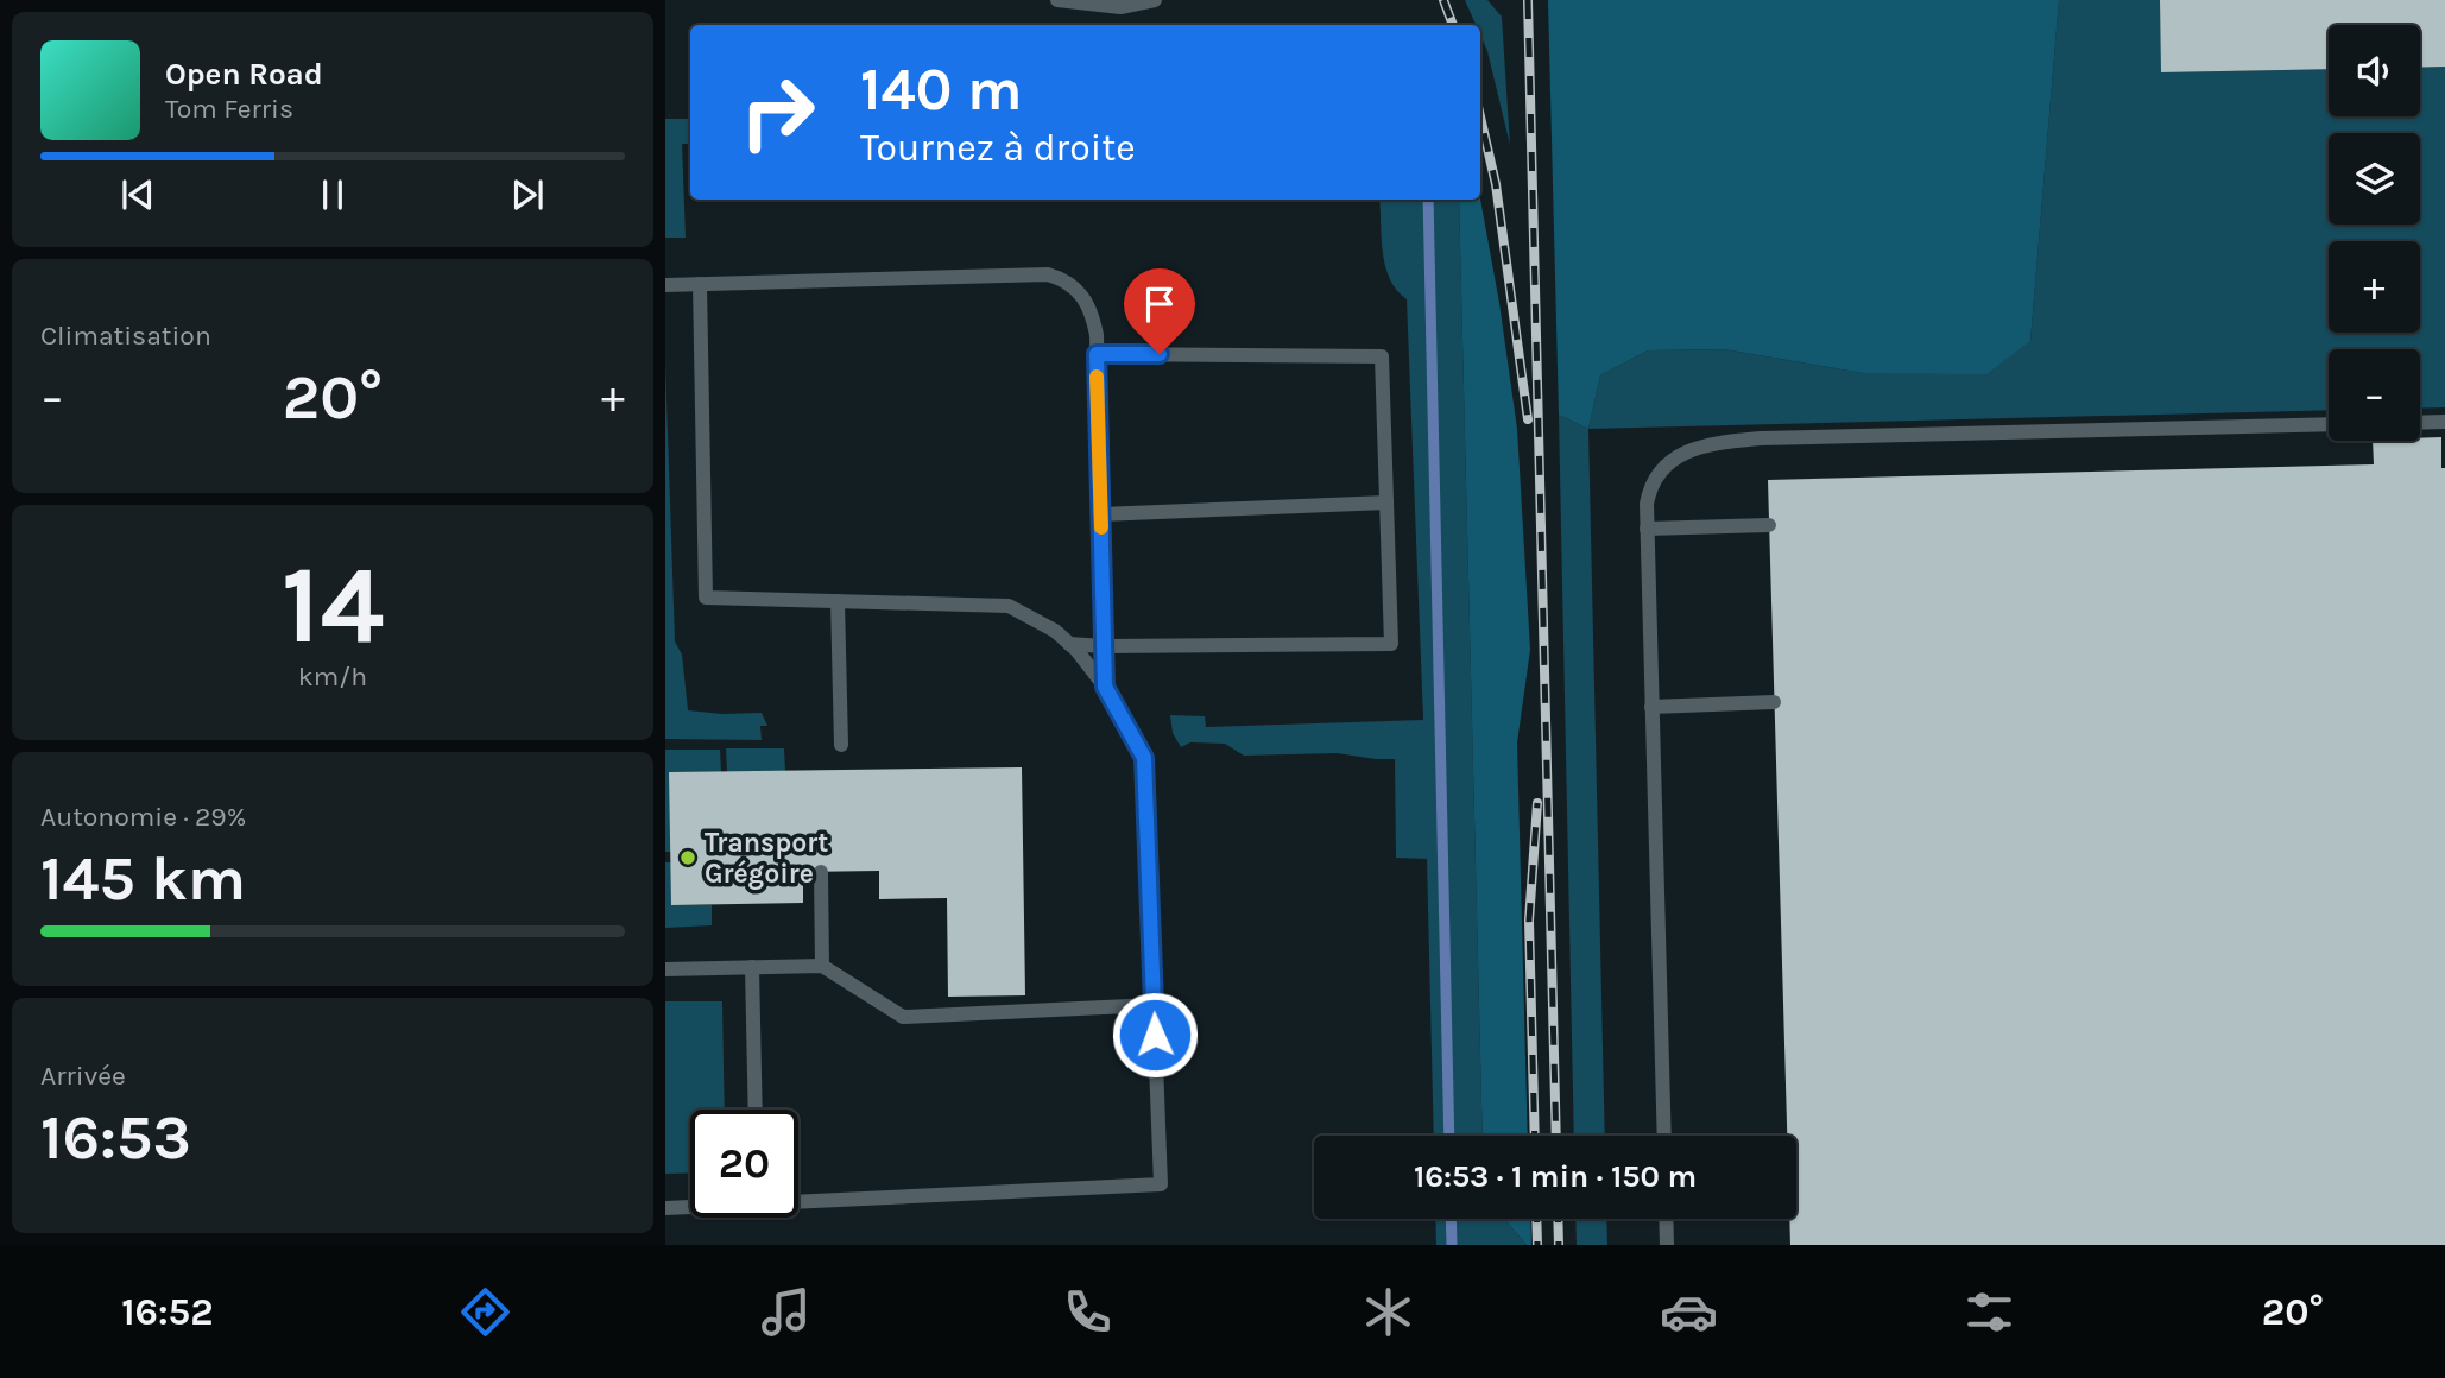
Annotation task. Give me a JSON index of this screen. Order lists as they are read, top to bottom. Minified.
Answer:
{"places":["Transport Grégoire"],"page":{"map_buttons":["+","−"],"turn":["140 m","Tournez à droite"],"song":["Open Road","Tom Ferris"],"tile":["Climatisation",["14","km/h"],["Autonomie · 29%","145 km"],["Arrivée","16:53"]],"heat":["−","20°","+"],"limit":"20","trip":"16:53 · 1 min · 150 m","tabs":["16:52","20°"]}}
